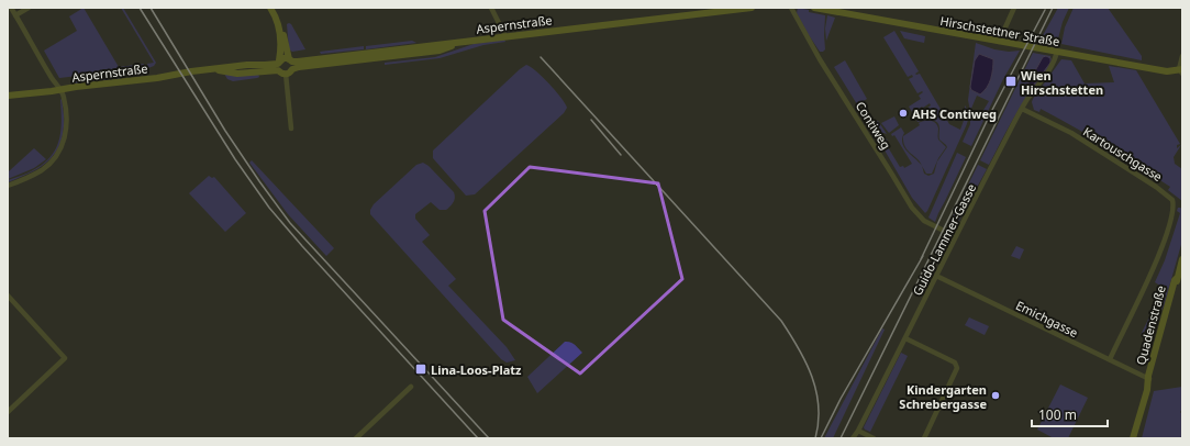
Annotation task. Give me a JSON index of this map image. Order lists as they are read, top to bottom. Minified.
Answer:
{"streets":{"main road":["Aspernstraße","Hirschstettner Straße","Quadenstraße"],"street":["Contiweg","Kartouschgasse","Guido-Lammer-Gasse","Emichgasse"]},"crossings":[["Hirschstettner Straße","Guido-Lammer-Gasse"],["Contiweg","Guido-Lammer-Gasse"],["Kartouschgasse","Guido-Lammer-Gasse"],["Kartouschgasse","Emichgasse"],["Guido-Lammer-Gasse","Emichgasse"],["Emichgasse","Quadenstraße"]],"places":{"transit":["Wien Hirschstetten","Lina-Loos-Platz"],"other":["AHS Contiweg","Kindergarten Schrebergasse"]},"scale_bar":"100 m"}
